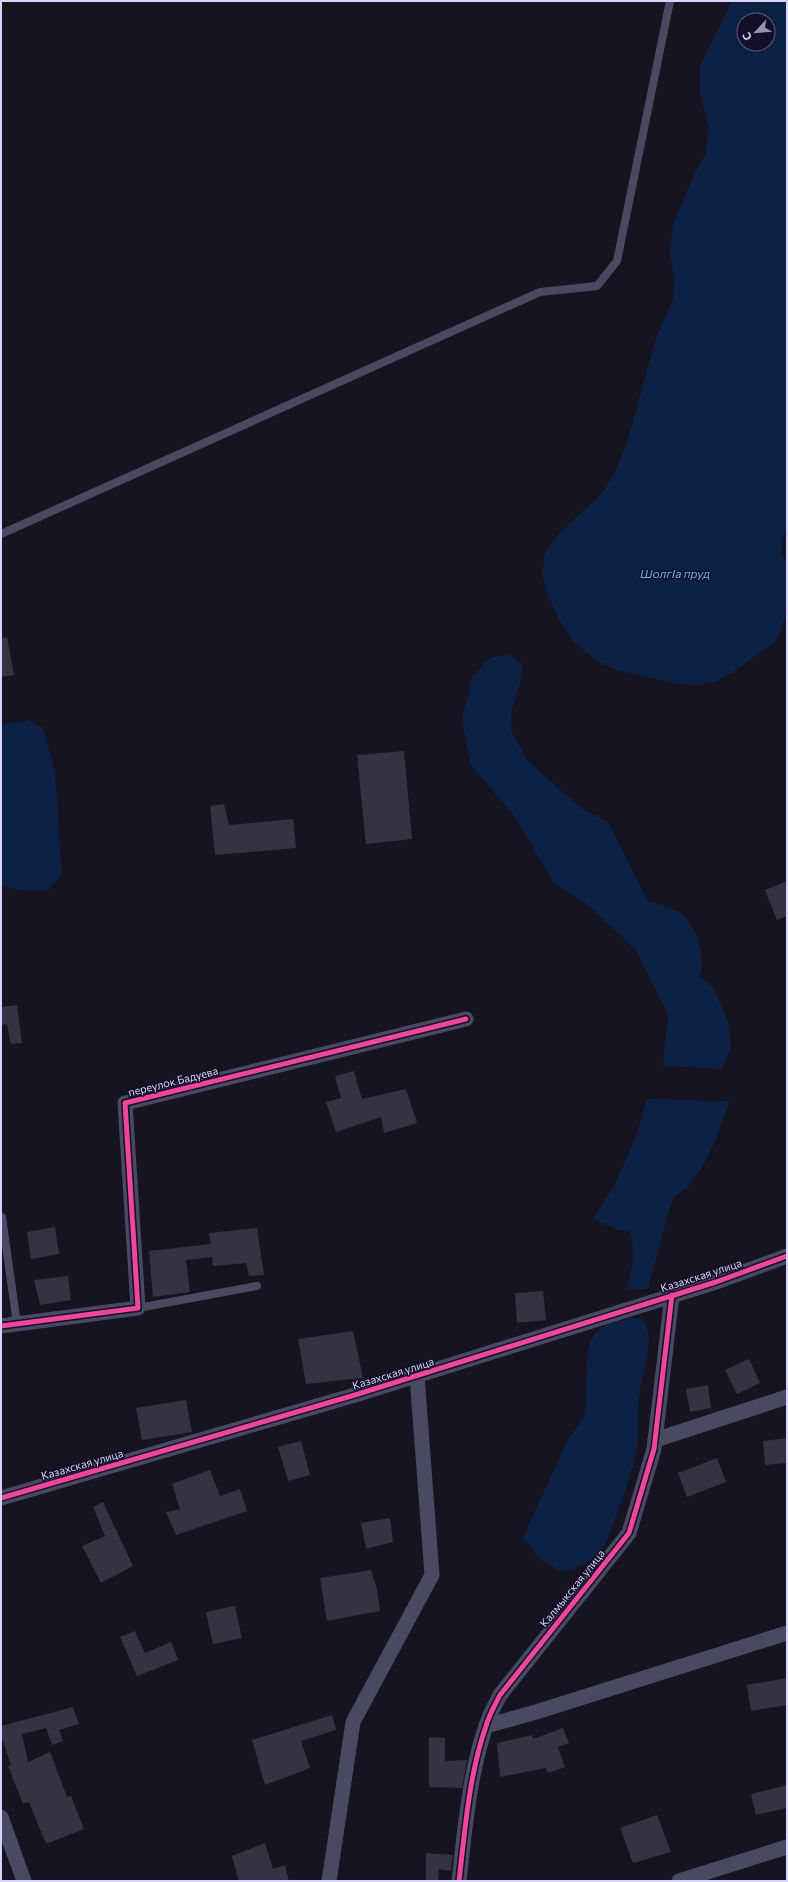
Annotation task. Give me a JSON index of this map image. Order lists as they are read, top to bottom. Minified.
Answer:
{"streets":{"street":["переулок Бадуева","Казахская улица","Калмыкская улица"]},"crossings":[["Казахская улица","Калмыкская улица"]],"water":["ШолгIа пруд"],"north":"bottom left"}
